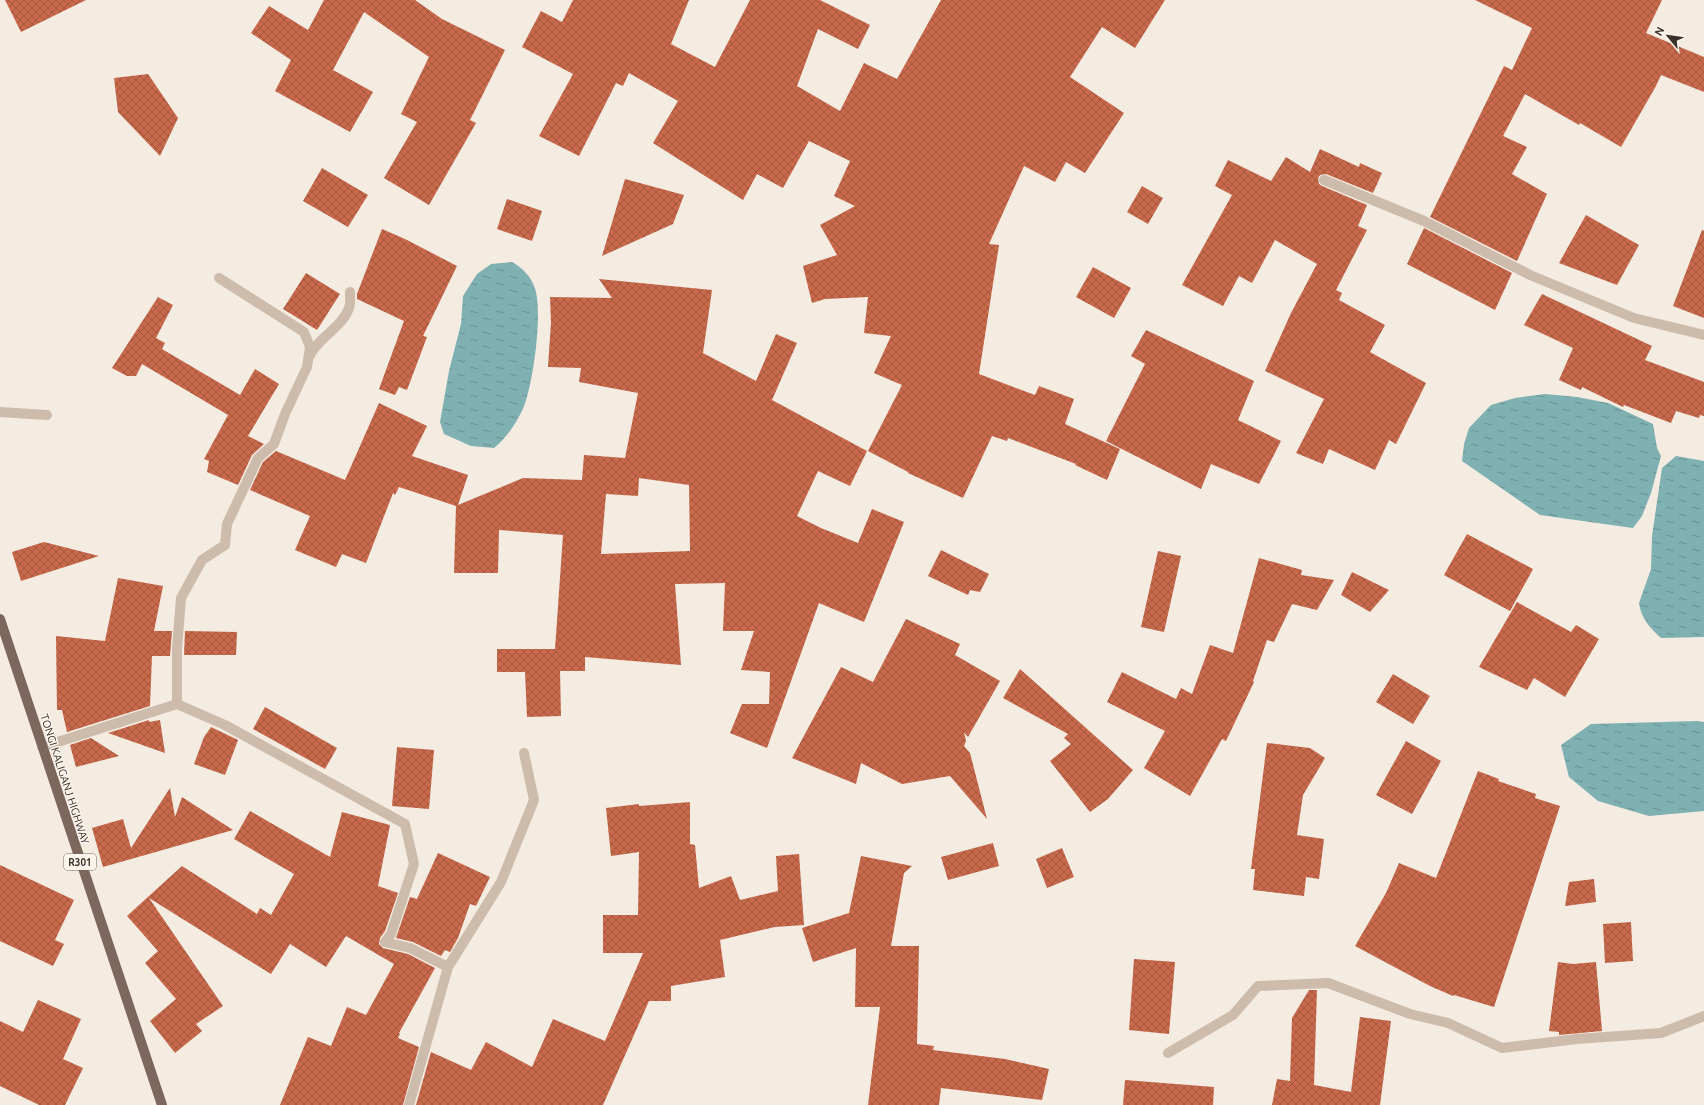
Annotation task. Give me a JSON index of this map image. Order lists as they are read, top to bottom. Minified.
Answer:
{"streets":{"main road":["TONGI KALIGANJ HIGHWAY","R301"]},"north":"top left"}
